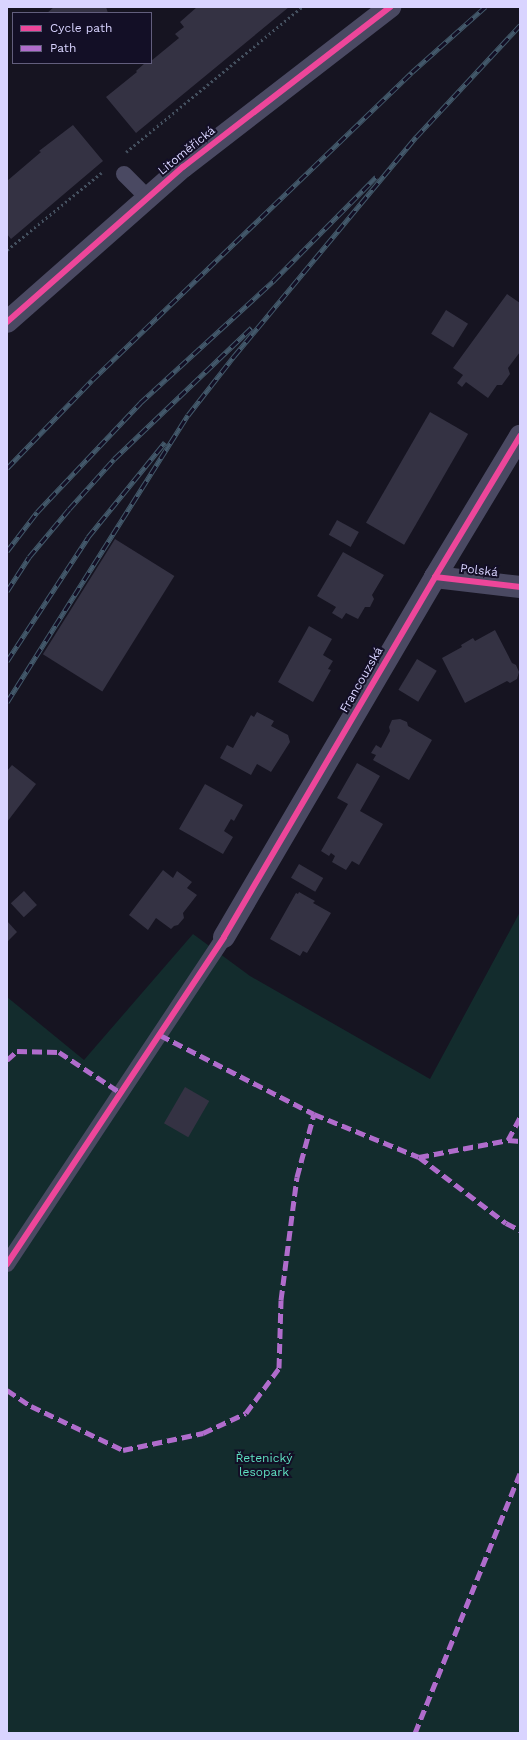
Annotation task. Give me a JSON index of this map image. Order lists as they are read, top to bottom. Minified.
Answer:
{"streets":{"street":["Litoměřická","Polská","Francouzská"]},"crossings":[["Polská","Francouzská"]],"parks":["Řetenický lesopark"],"legend":["Cycle path","Path"]}
